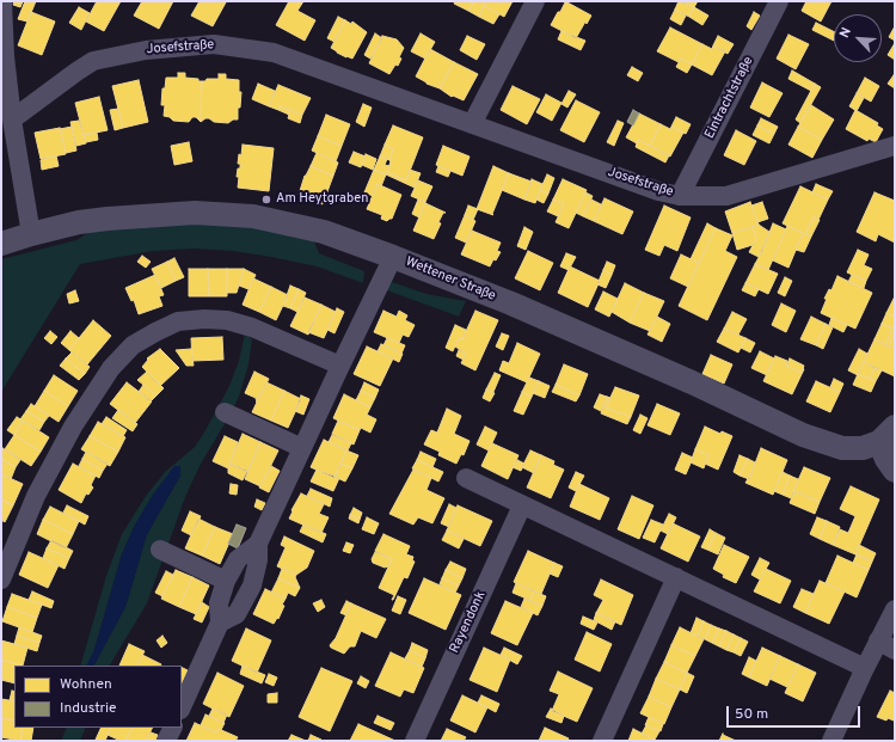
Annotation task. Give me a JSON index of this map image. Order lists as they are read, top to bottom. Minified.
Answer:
{"streets":{"street":["Josefstraße","Eintrachtstraße","Wettener Straße","Rayendonk"]},"crossings":[["Josefstraße","Eintrachtstraße"]],"places":["Am Heytgraben"],"legend":["Wohnen","Industrie"],"scale_bar":"50 m","north":"top left"}
